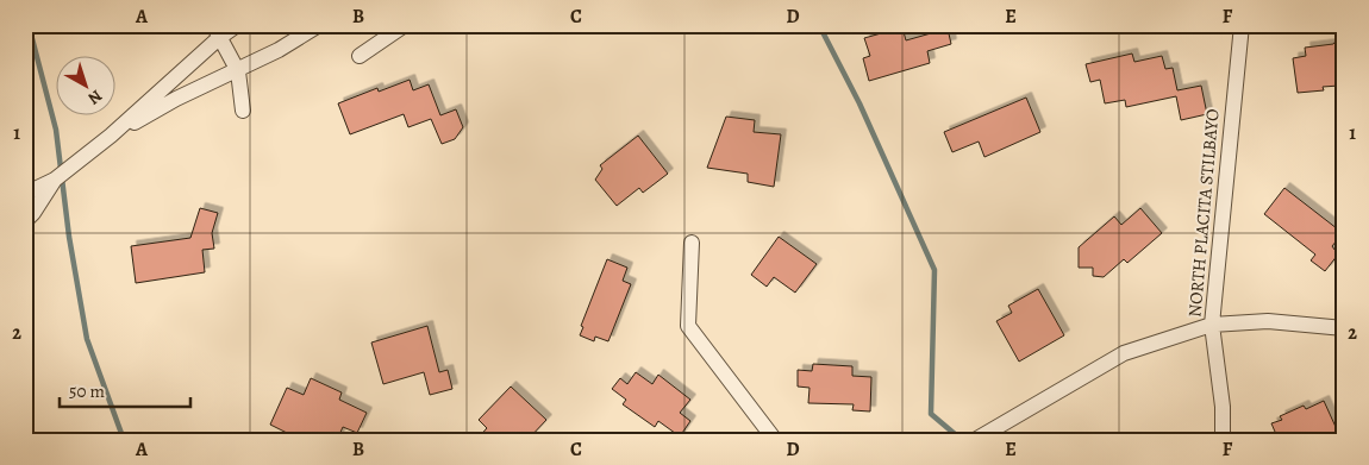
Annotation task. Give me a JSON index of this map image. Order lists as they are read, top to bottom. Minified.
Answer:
{"streets":{"street":["NORTH PLACITA STILBAYO"]},"scale_bar":"50 m","north":"bottom right","grid":{"columns":["A","B","C","D","E","F"],"rows":["1","2"]}}
